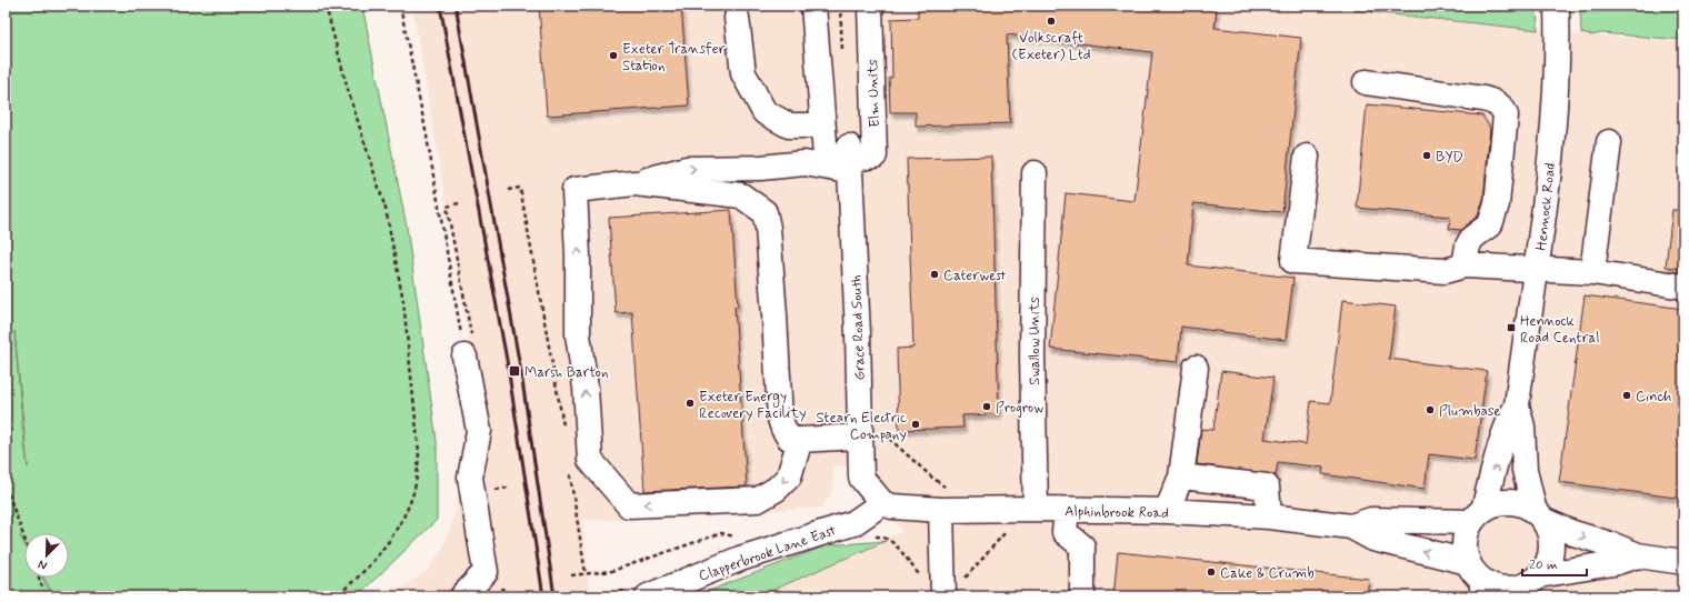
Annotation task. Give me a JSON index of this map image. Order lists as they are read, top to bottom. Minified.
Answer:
{"streets":{"street":["Elm Units","Hennock Road","Grace Road South","Swallow Units","Alphinbrook Road","Clapperbrook Lane East"]},"crossings":[["Elm Units","Grace Road South"],["Hennock Road","Alphinbrook Road"],["Grace Road South","Alphinbrook Road"],["Grace Road South","Clapperbrook Lane East"],["Swallow Units","Alphinbrook Road"],["Alphinbrook Road","Clapperbrook Lane East"]],"places":{"other":["Volkscraft (Exeter) Ltd","Exeter Transfer Station","BYD","Caterwest","Cinch","Exeter Energy Recovery Facility","Progrow","Plumbase","Stearn Electric Company","Cake & Crumb"],"transit":["Hennock Road Central","Marsh Barton"]},"scale_bar":"20 m","north":"bottom left"}
